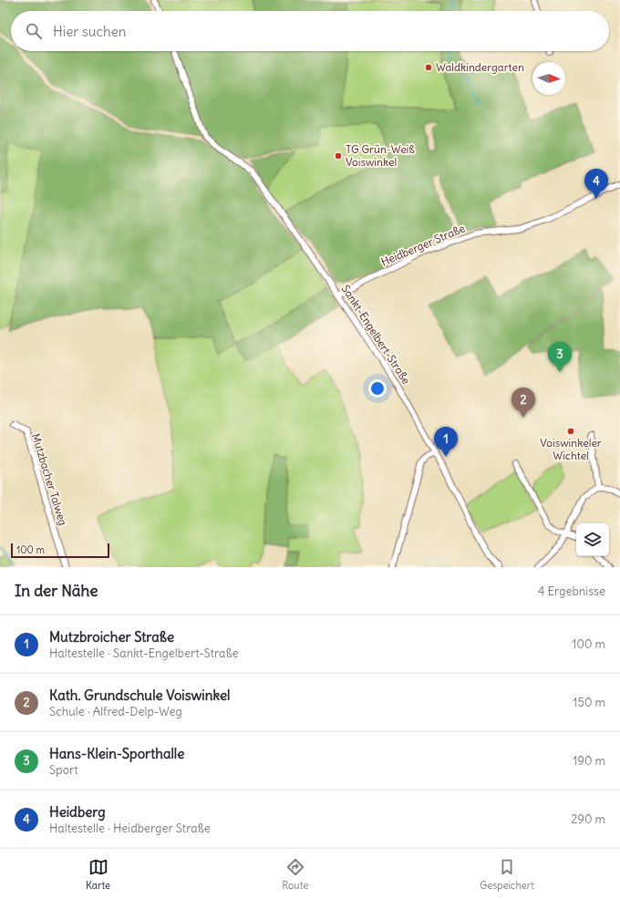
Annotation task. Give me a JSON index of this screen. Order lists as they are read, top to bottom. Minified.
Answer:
{"streets":{"street":["Heidberger Straße","Sankt-Engelbert-Straße","Mutzbacher Talweg"]},"crossings":[["Heidberger Straße","Sankt-Engelbert-Straße"]],"places":["Waldkindergarten","TG Grün-Weiß Voiswinkel","Voiswinkeler Wichtel"],"scale_bar":"100 m","north":"right","page":{"search":"Hier suchen","pins":["4","3","2","1"],"scale":"100 m","heading":["In der Nähe","4 Ergebnisse"],"list":[{"mark":"1","name":"Mutzbroicher Straße","note":"Haltestelle · Sankt-Engelbert-Straße","value":"100 m"},{"mark":"2","name":"Kath. Grundschule Voiswinkel","note":"Schule · Alfred-Delp-Weg","value":"150 m"},{"mark":"3","name":"Hans-Klein-Sporthalle","note":"Sport","value":"190 m"},{"mark":"4","name":"Heidberg","note":"Haltestelle · Heidberger Straße","value":"290 m"}],"nav":["Karte","Route","Gespeichert"]}}
